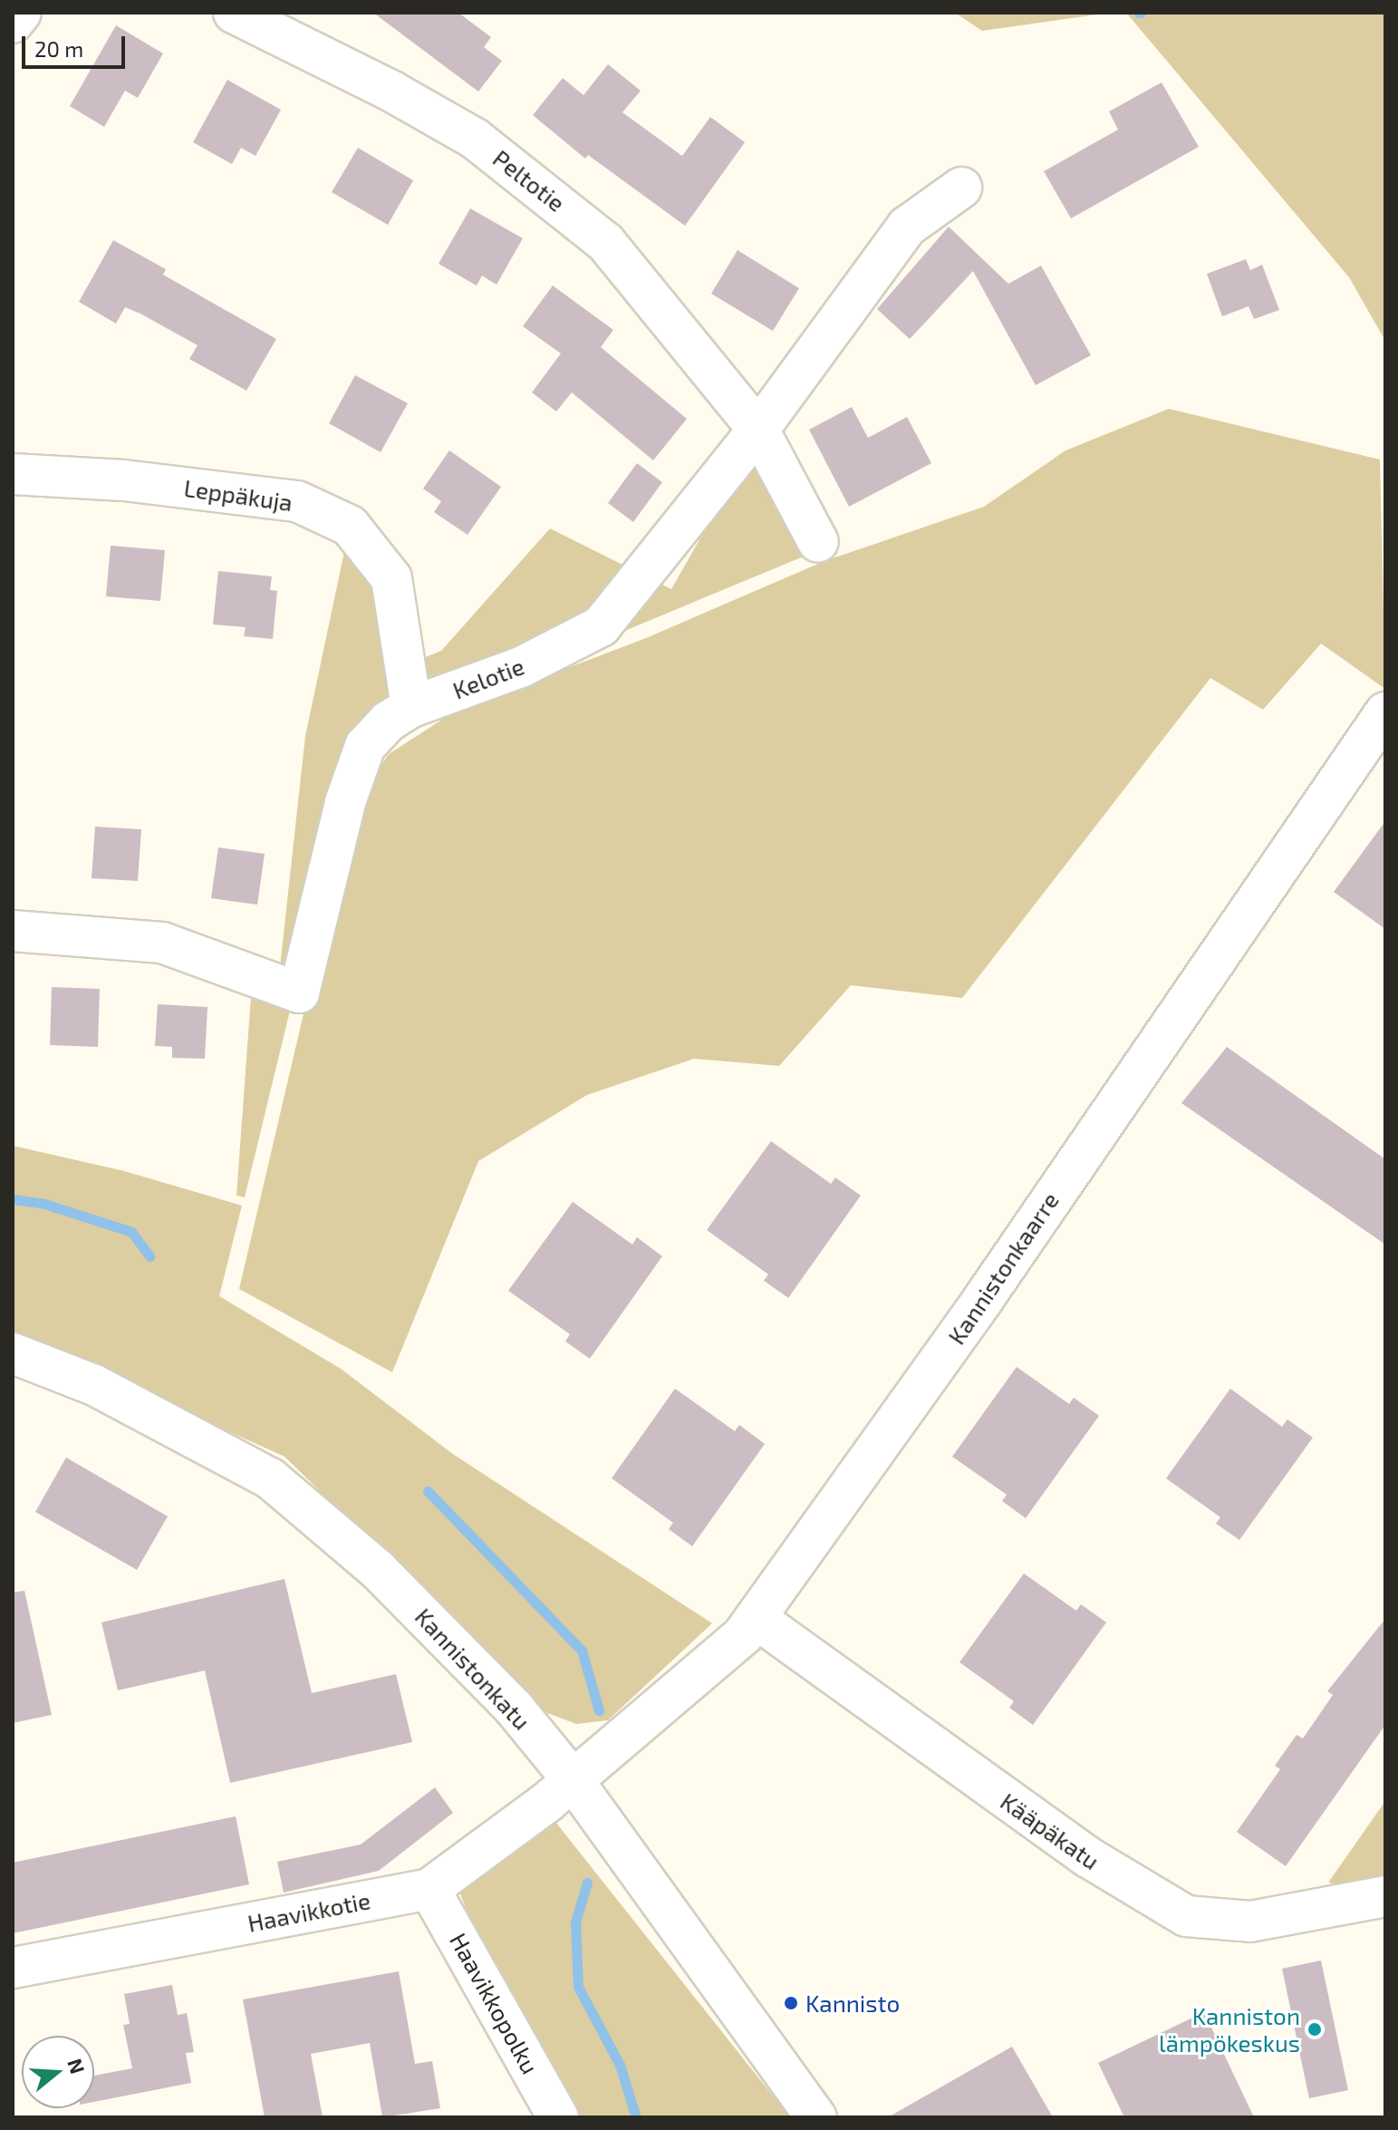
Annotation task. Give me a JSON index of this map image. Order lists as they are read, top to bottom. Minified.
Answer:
{"streets":{"street":["Peltotie","Leppäkuja","Kelotie","Kannistonkaarre","Kannistonkatu","Kääpäkatu","Haavikkotie","Haavikkopolku"]},"crossings":[["Peltotie","Kelotie"],["Leppäkuja","Kelotie"],["Kannistonkaarre","Kannistonkatu"],["Kannistonkaarre","Kääpäkatu"],["Kannistonkaarre","Haavikkotie"],["Kannistonkatu","Haavikkotie"],["Haavikkotie","Haavikkopolku"]],"places":["Kannisto","Kanniston lämpökeskus"],"scale_bar":"20 m","north":"right"}
